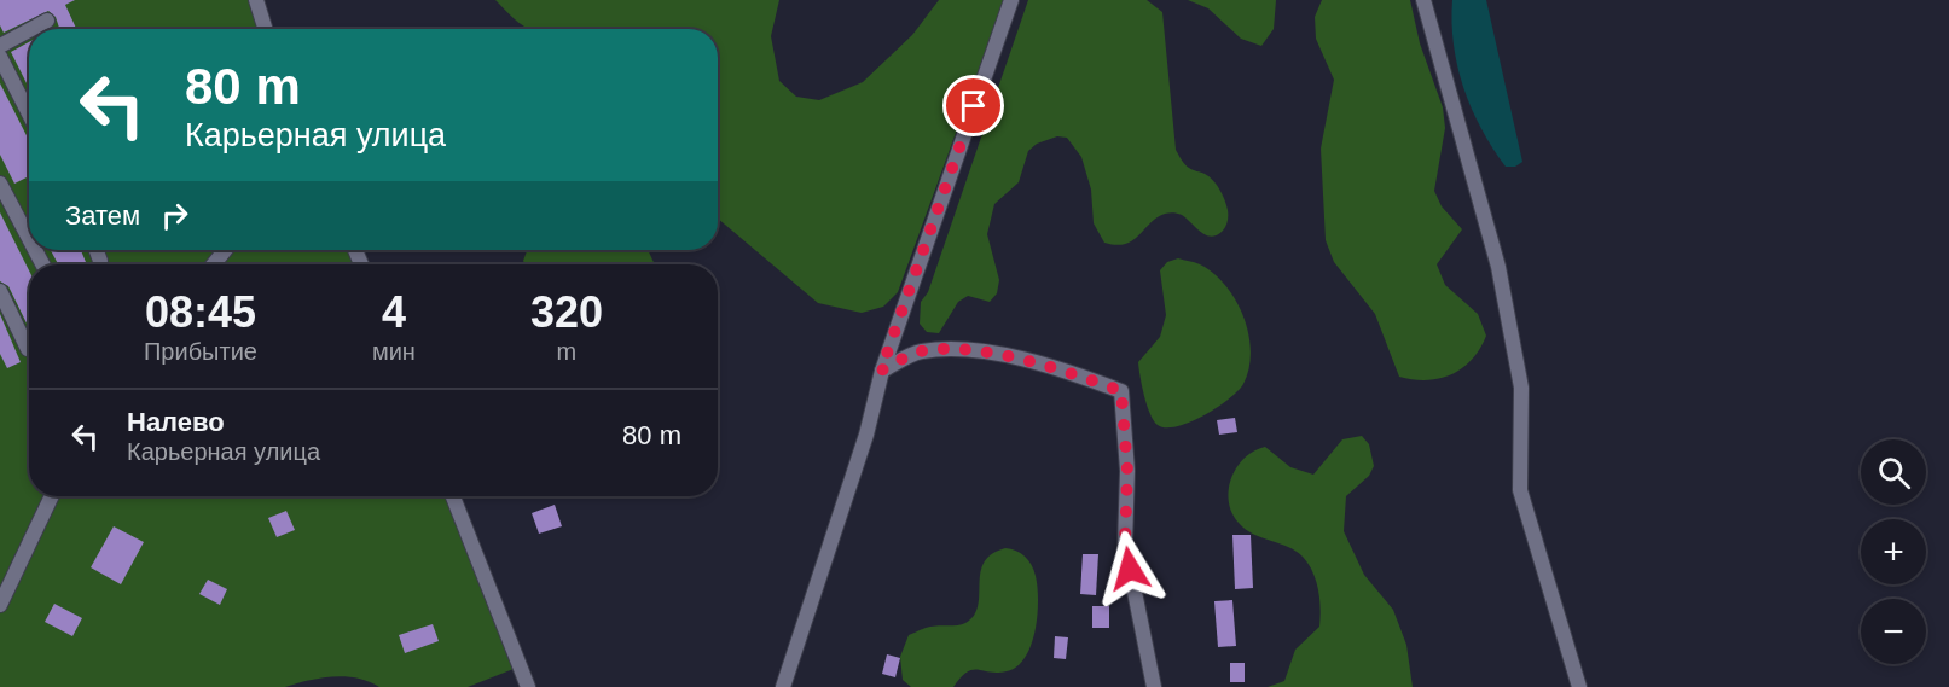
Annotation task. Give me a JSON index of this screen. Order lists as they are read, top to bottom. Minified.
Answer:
{"page":{"turn":["80 m","Карьерная улица"],"then":"Затем","eta":["08:45","Прибытие","4","мин","320","m"],"list":[{"name":"Налево","note":"Карьерная улица","value":"80 m"}],"map_buttons":["+","−"]}}
